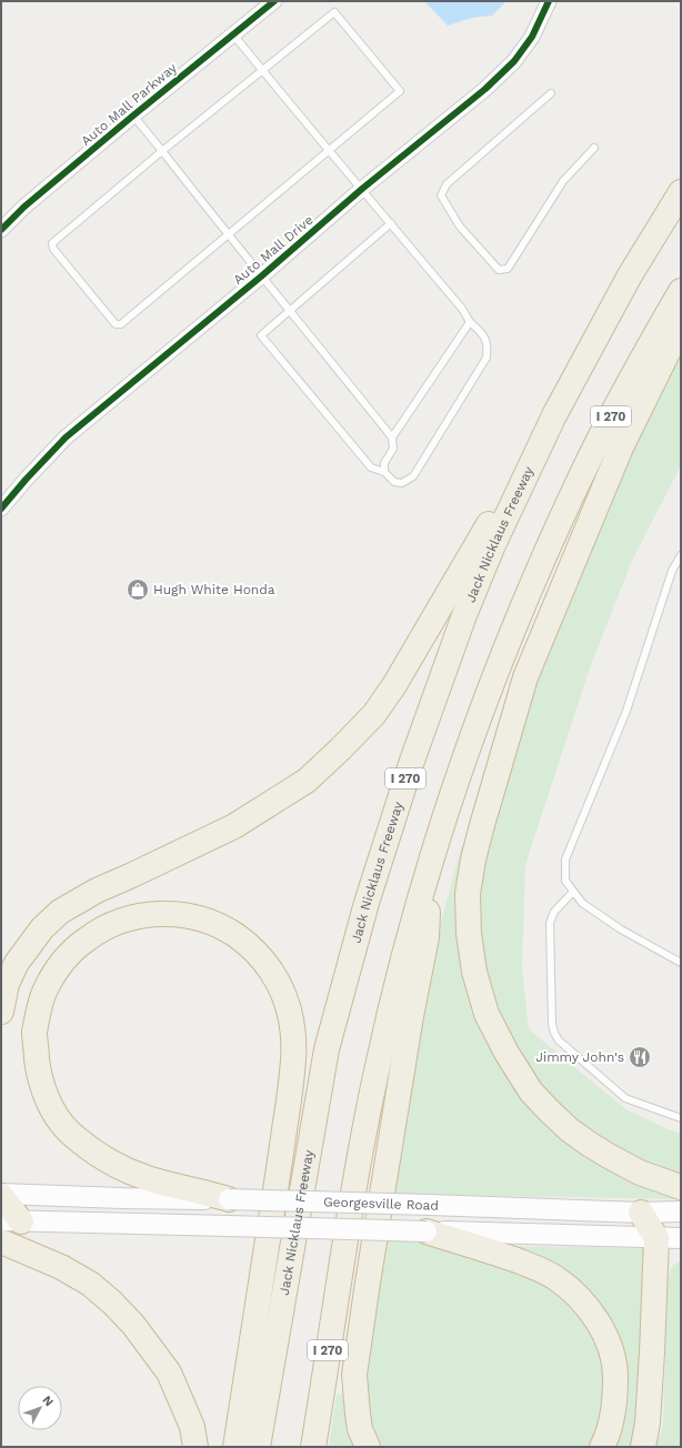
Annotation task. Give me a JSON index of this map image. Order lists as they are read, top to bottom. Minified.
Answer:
{"streets":{"highway":["I 270","Jack Nicklaus Freeway"],"main road":["Georgesville Road"],"street":["Auto Mall Parkway","Auto Mall Drive"]},"places":{"shop":["Hugh White Honda"],"restaurant":["Jimmy John's"]},"north":"top right"}
